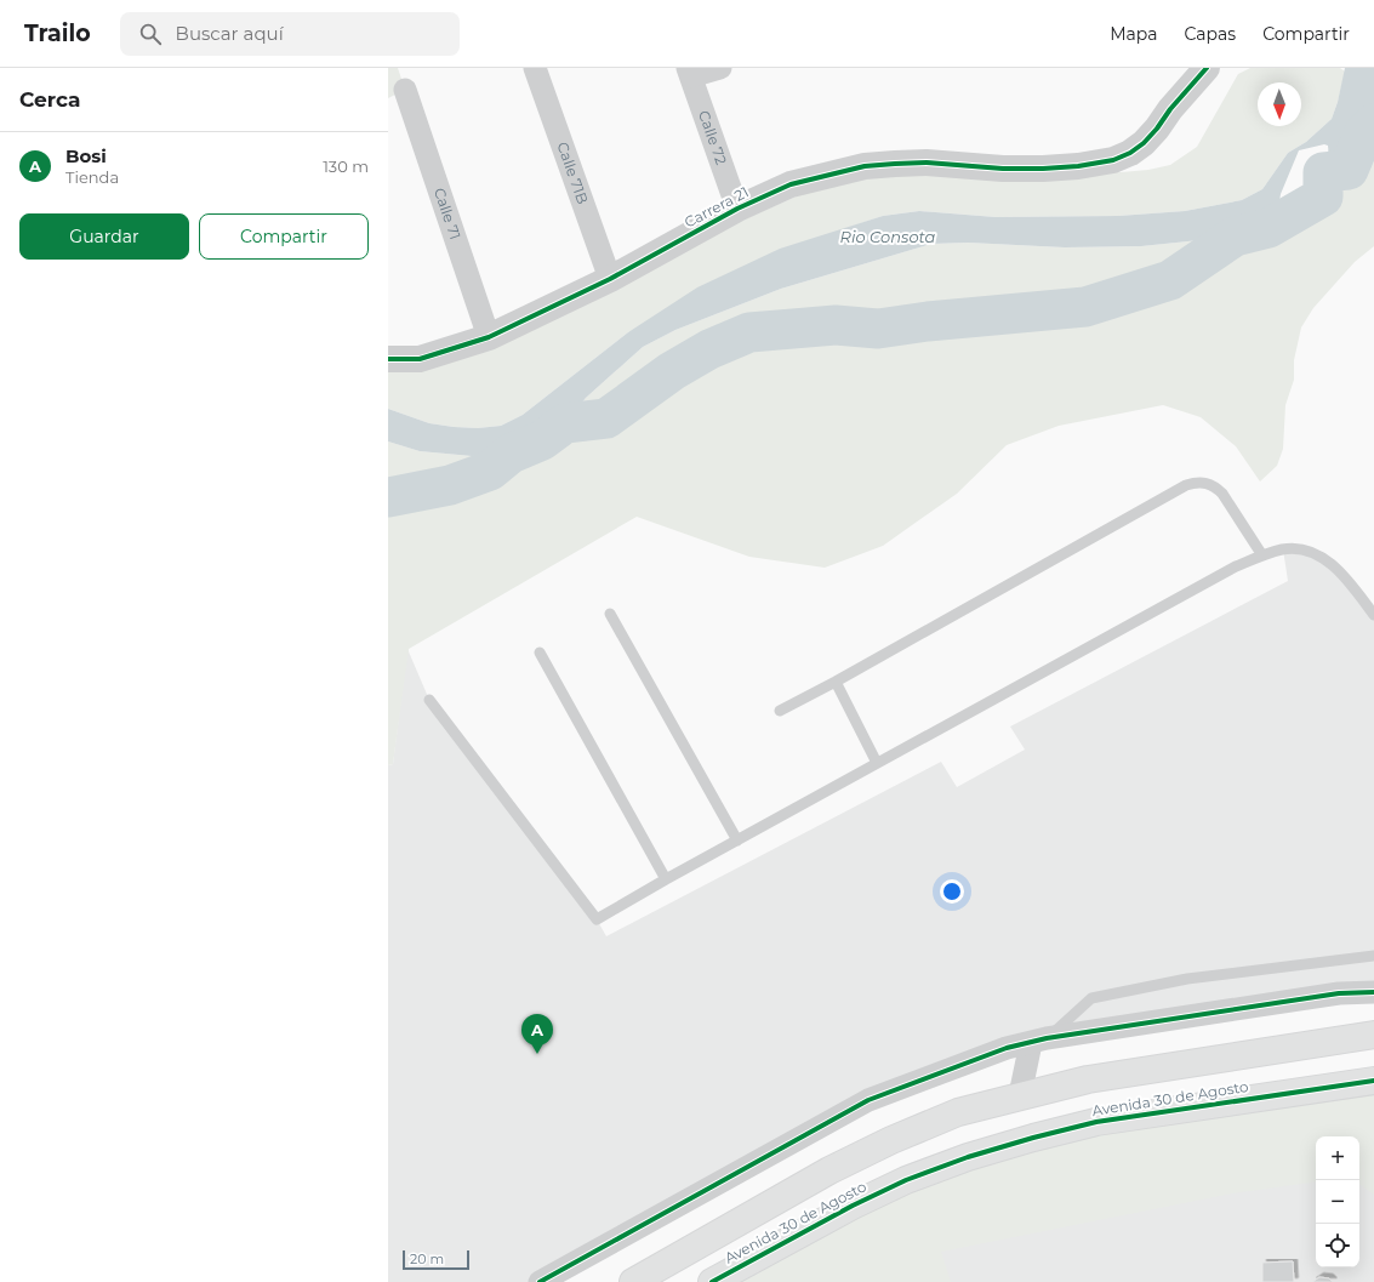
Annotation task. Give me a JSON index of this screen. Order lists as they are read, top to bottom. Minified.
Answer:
{"streets":{"main road":["Avenida 30 de Agosto"],"street":["Calle 72","Calle 71B","Carrera 21","Calle 71"]},"crossings":[["Calle 72","Carrera 21"],["Calle 71B","Carrera 21"],["Carrera 21","Calle 71"]],"water":["Rio Consota"],"scale_bar":"20 m","north":"bottom","page":{"header":"Trailo","search":"Buscar aquí","nav":["Mapa","Capas","Compartir"],"heading":"Cerca","list":[{"mark":"A","name":"Bosi","note":"Tienda","value":"130 m"}],"buttons":["Guardar","Compartir"],"pins":"A","map_buttons":["+","−"],"scale":"20 m"}}
